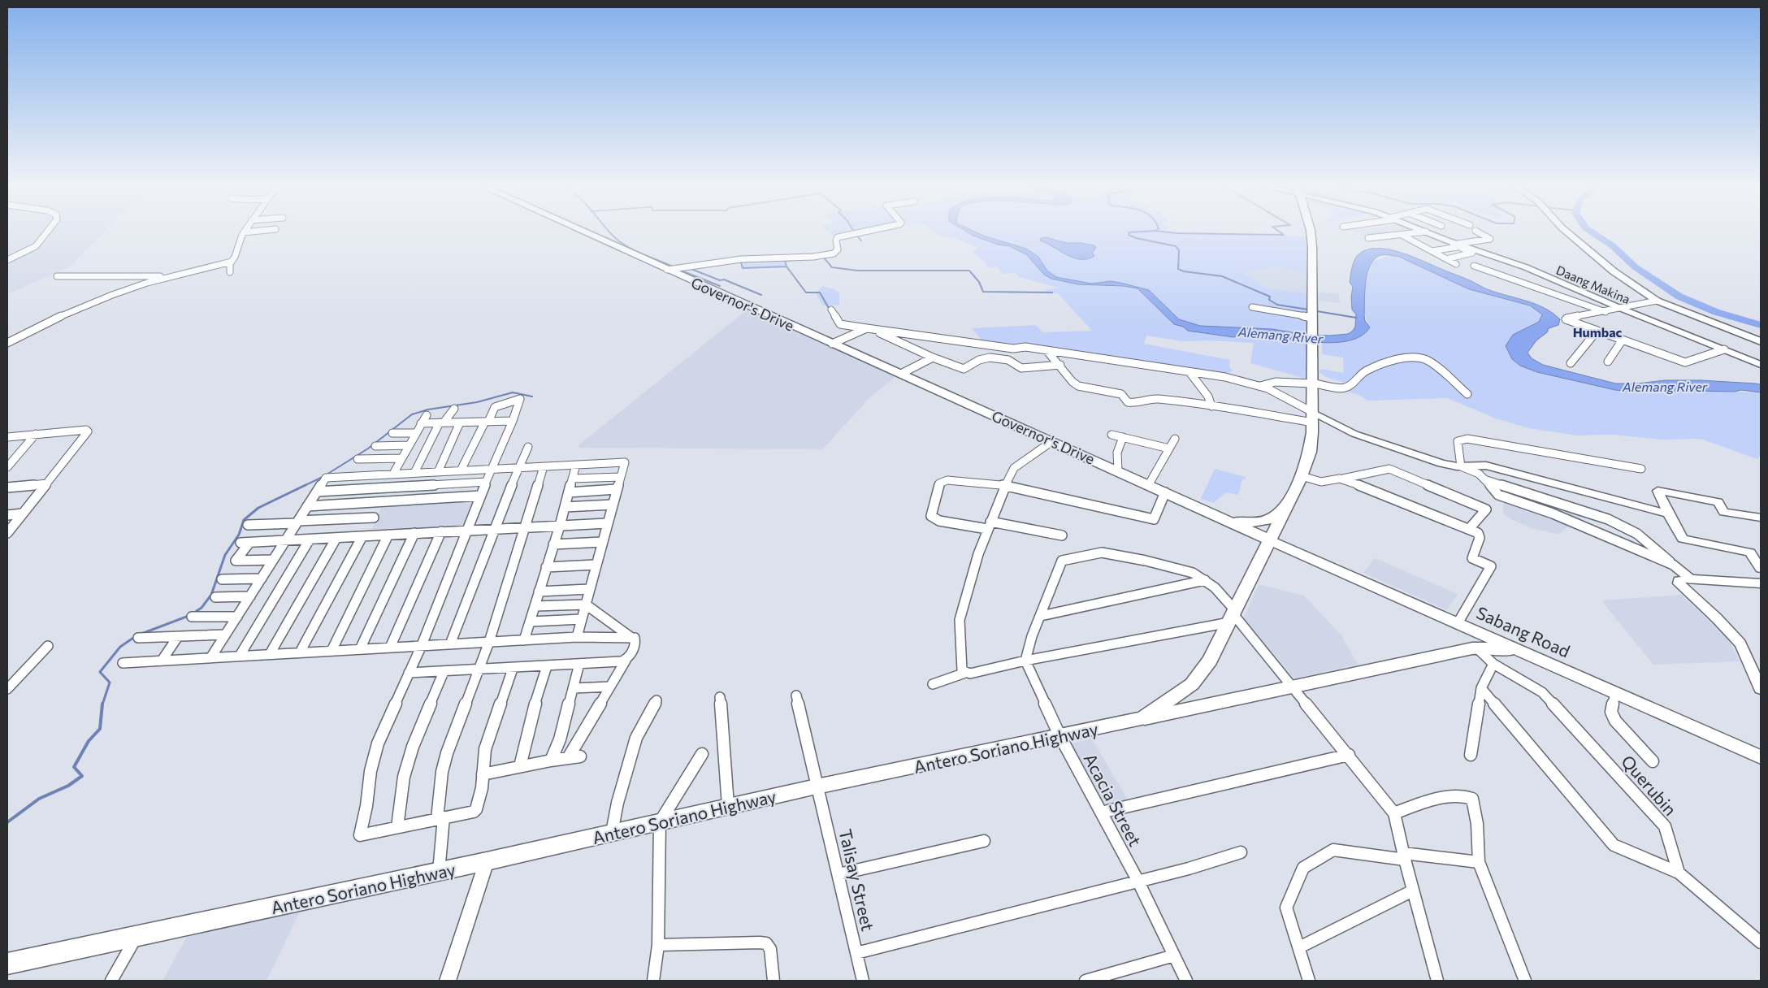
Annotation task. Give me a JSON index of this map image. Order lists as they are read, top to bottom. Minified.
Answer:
{"streets":{"main road":["Governor's Drive","Sabang Road","Antero Soriano Highway"],"street":["Daang Makina","Querubin","Acacia Street","Talisay Street"]},"crossings":[["Governor's Drive","Sabang Road"],["Governor's Drive","Antero Soriano Highway"],["Sabang Road","Antero Soriano Highway"],["Antero Soriano Highway","Acacia Street"],["Antero Soriano Highway","Talisay Street"]],"districts":["Humbac"],"water":["Alemang River"]}
